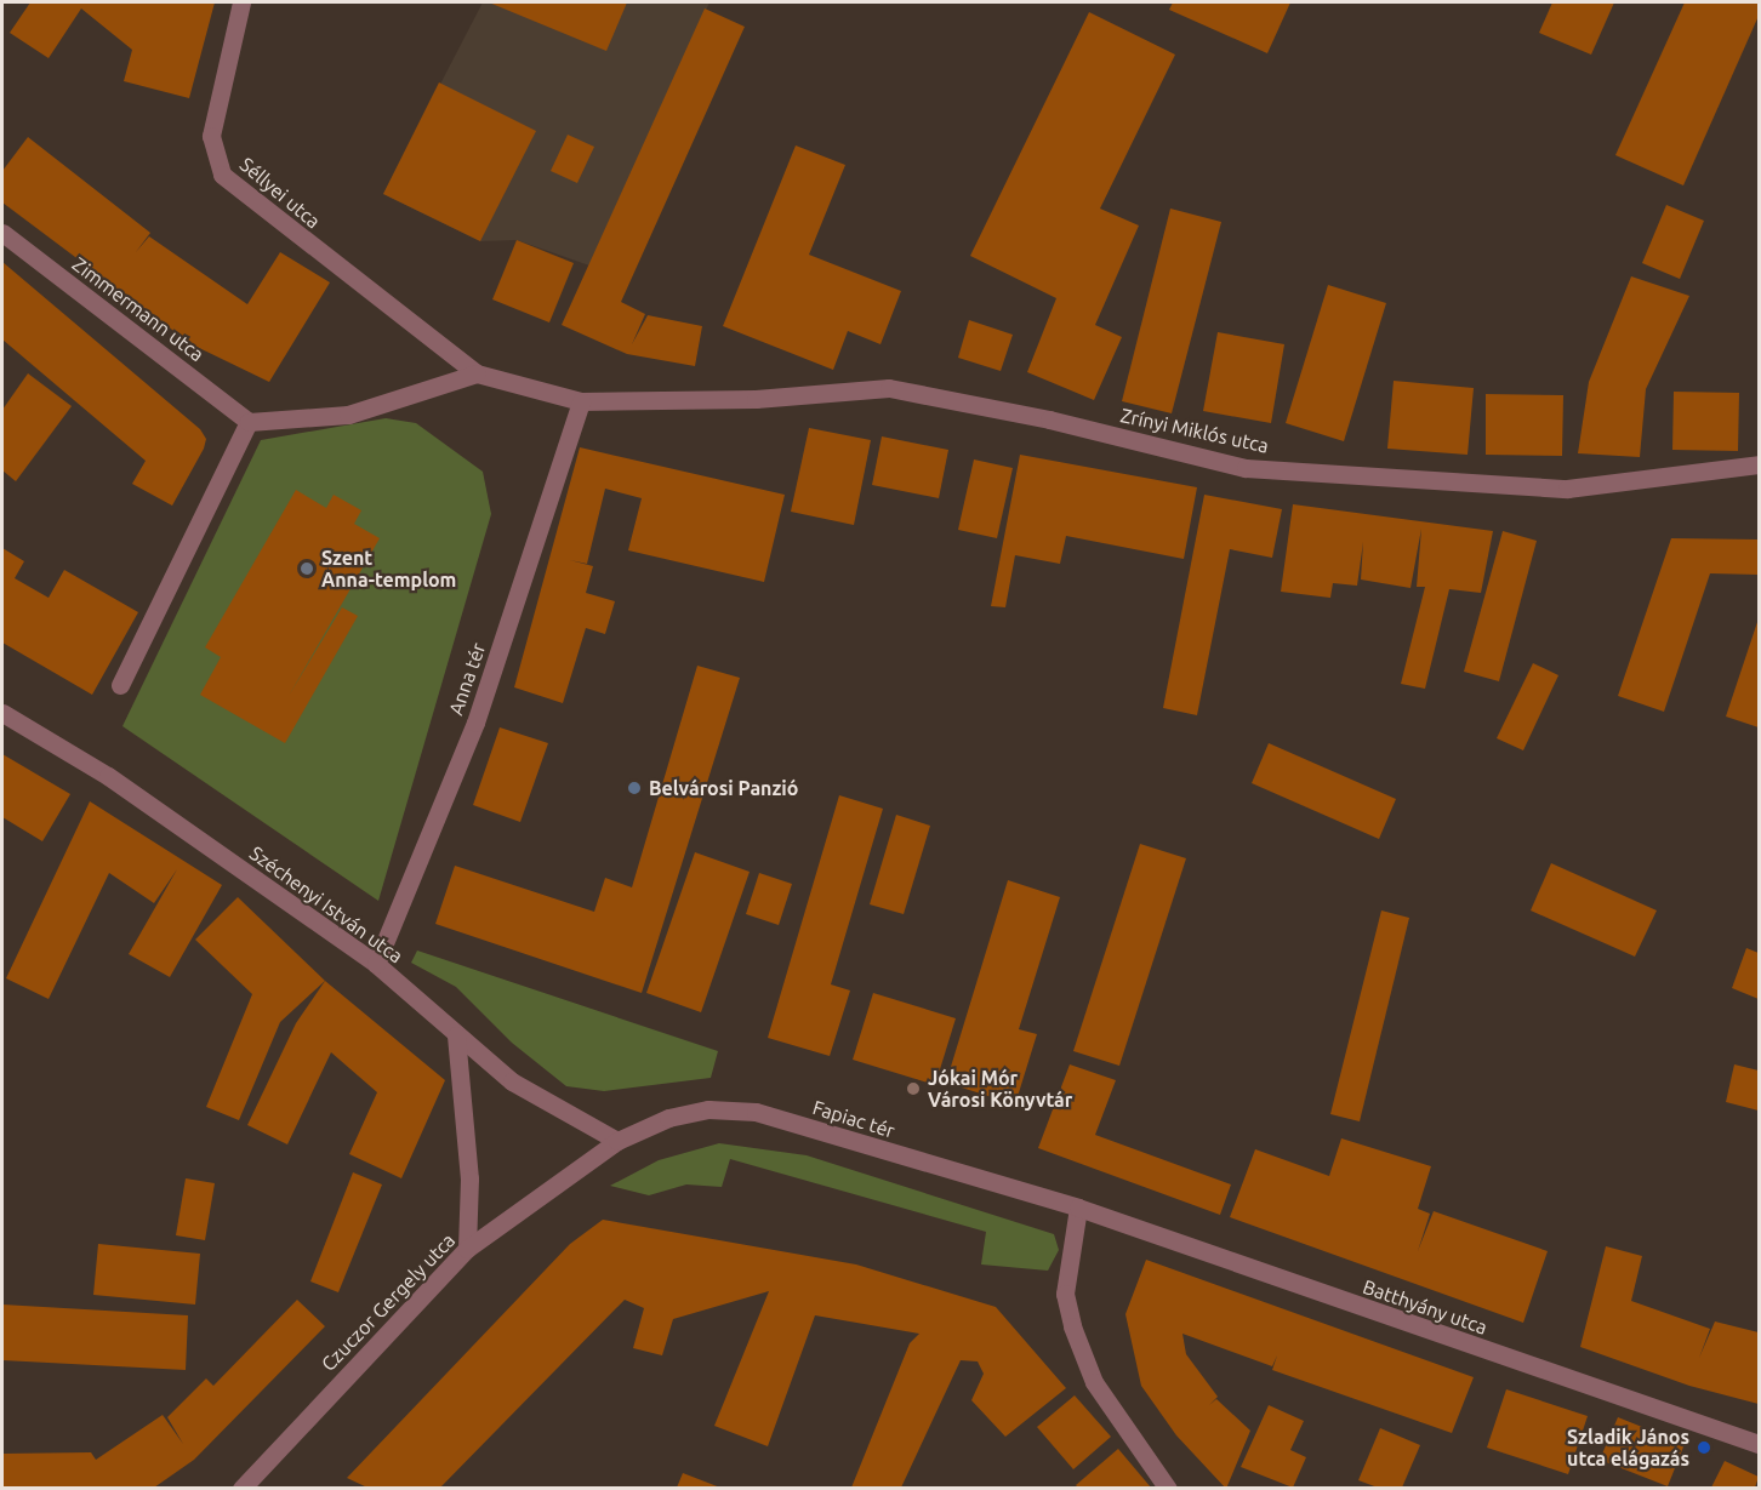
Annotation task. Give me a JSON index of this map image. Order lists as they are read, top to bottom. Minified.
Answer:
{"streets":{"street":["Séllyei utca","Zimmermann utca","Zrínyi Miklós utca","Anna tér","Széchenyi István utca","Fapiac tér","Czuczor Gergely utca","Batthyány utca"]},"crossings":[["Zrínyi Miklós utca","Anna tér"],["Anna tér","Széchenyi István utca"],["Széchenyi István utca","Fapiac tér"],["Széchenyi István utca","Czuczor Gergely utca"],["Fapiac tér","Czuczor Gergely utca"],["Fapiac tér","Batthyány utca"]],"places":["Szent Anna-templom","Belvárosi Panzió","Jókai Mór Városi Könyvtár","Szladik János utca elágazás"]}
